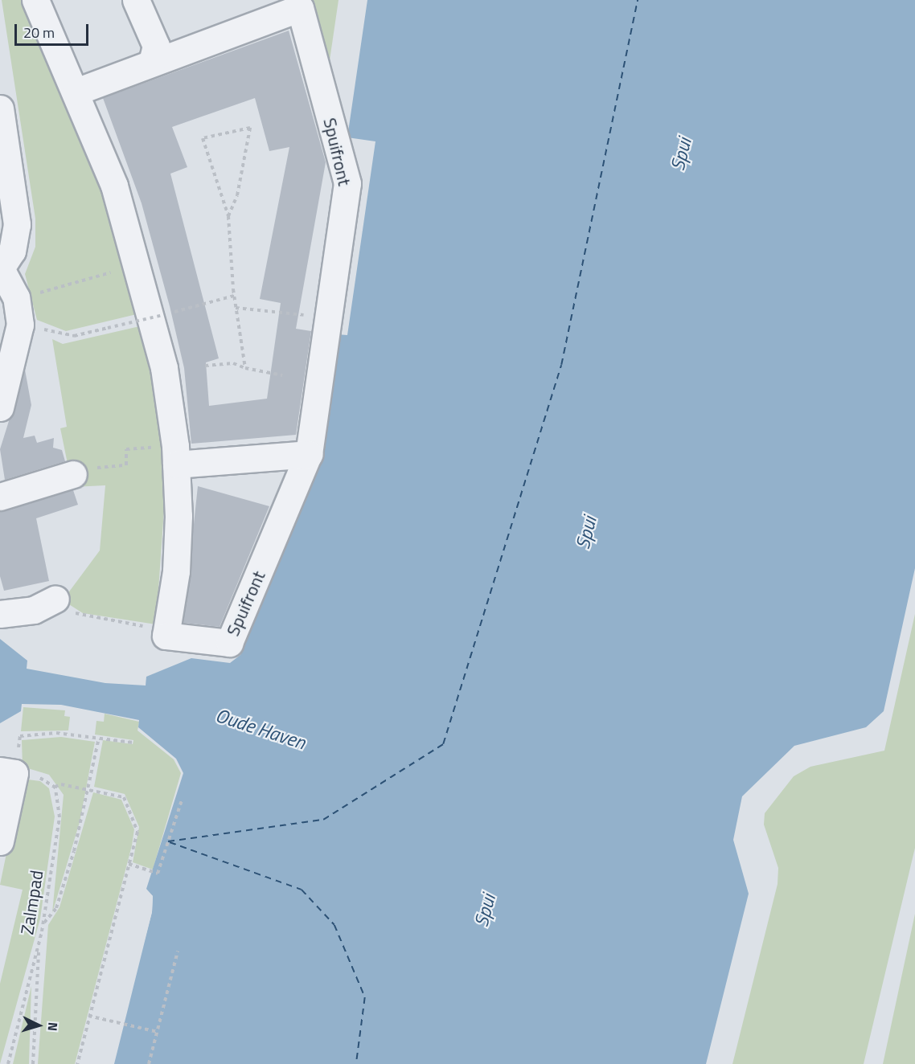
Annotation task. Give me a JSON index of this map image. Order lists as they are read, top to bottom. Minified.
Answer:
{"streets":{"street":["Spuifront"],"path":["Zalmpad"]},"water":["Spui","Oude Haven"],"scale_bar":"20 m","north":"right"}
